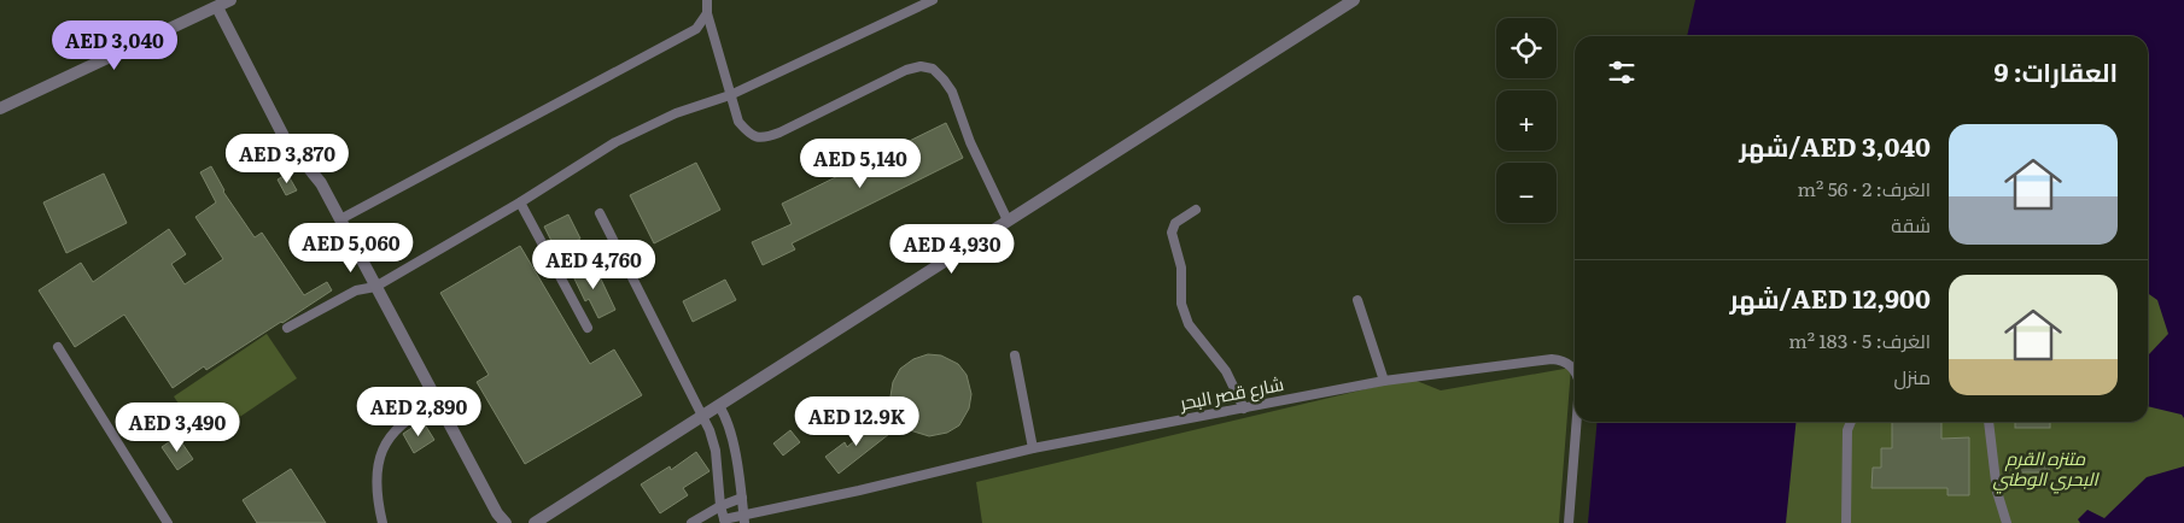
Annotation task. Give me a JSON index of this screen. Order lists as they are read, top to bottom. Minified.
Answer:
{"streets":{"lane":["شارع قصر البحر"]},"parks":["متنزه القرم البحري الوطني"],"page":{"map_buttons":["+","−"],"price":["AED 3,040","AED 3,870","AED 5,140","AED 5,060","AED 4,930","AED 4,760","AED 2,890","AED 12.9K","AED 3,490"],"heading":"العقارات: 9","list":[{"name":"AED 3,040/شهر","note":"الغرف: 2 · 56 m² · شقة"},{"name":"AED 12,900/شهر","note":"الغرف: 5 · 183 m² · منزل"}]}}
